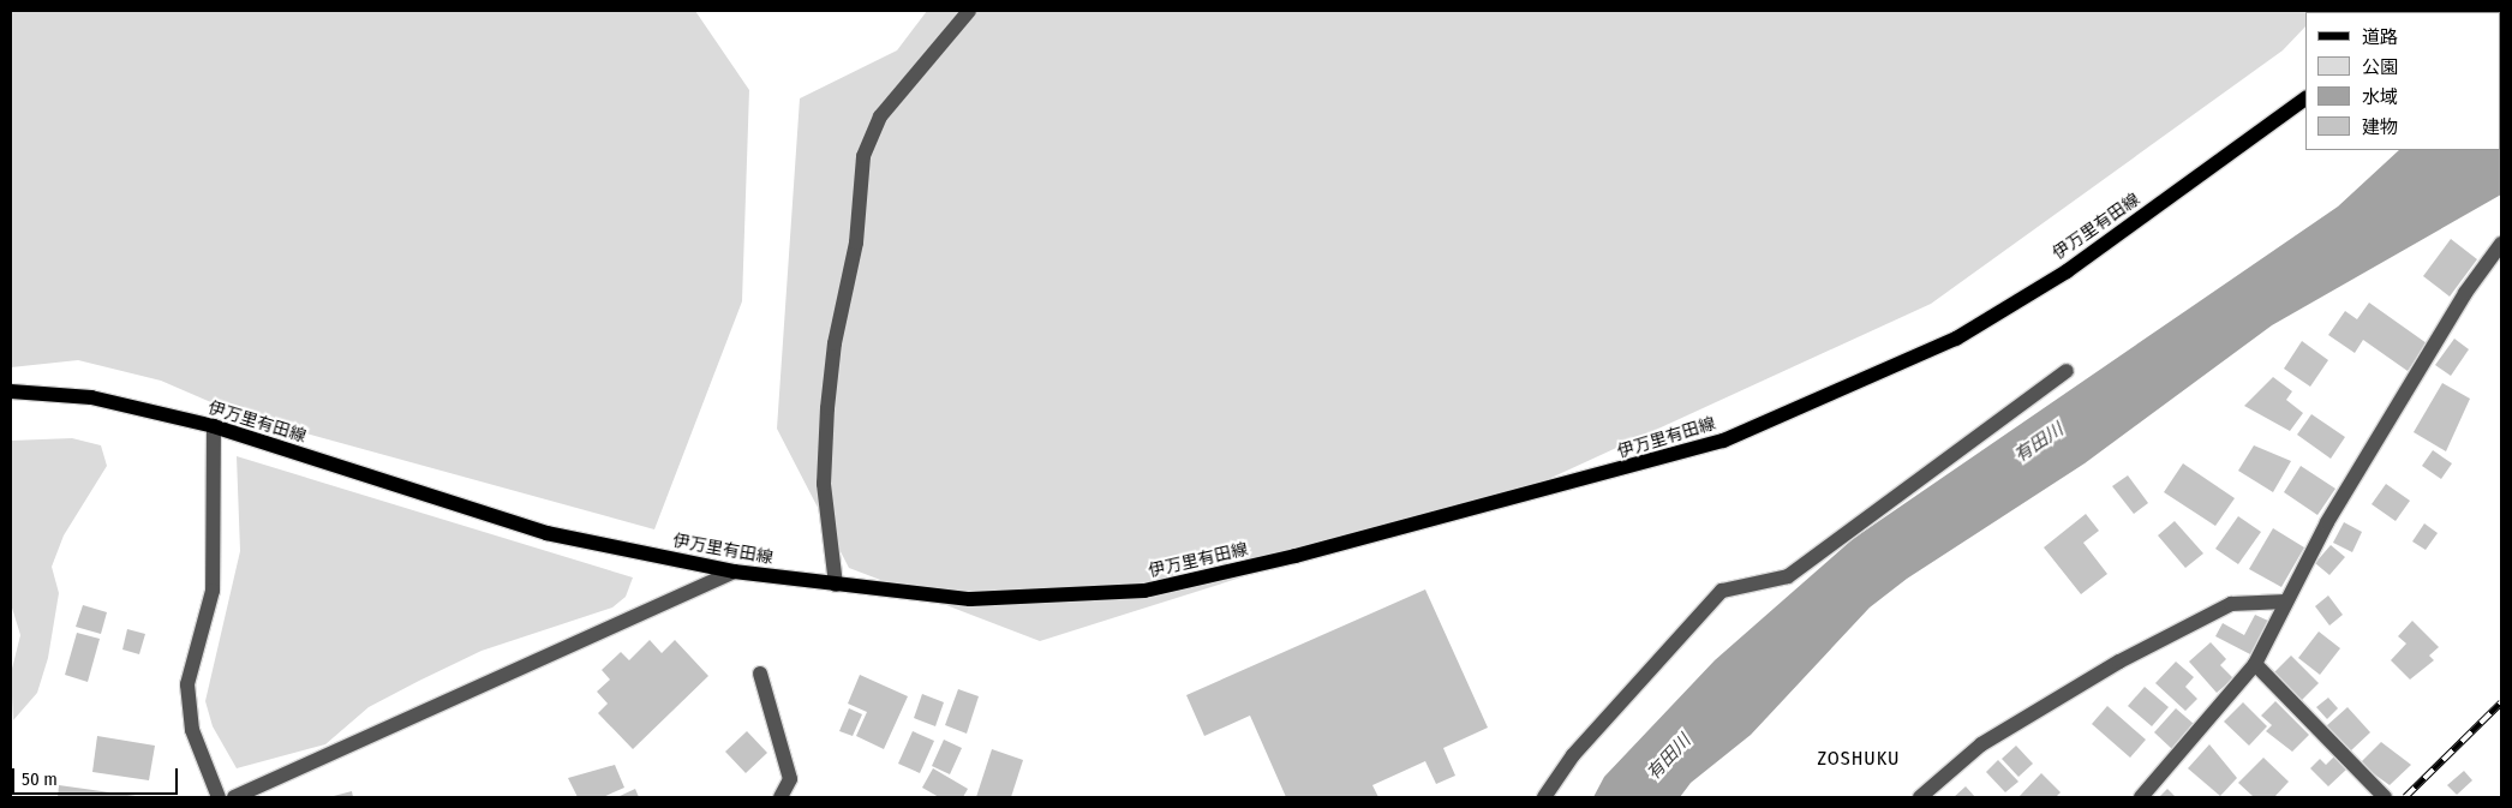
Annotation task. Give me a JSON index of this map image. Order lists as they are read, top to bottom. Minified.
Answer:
{"streets":{"main road":["伊万里有田線"]},"districts":["ZOSHUKU"],"water":["有田川"],"legend":["道路","公園","水域","建物"],"scale_bar":"50 m"}
